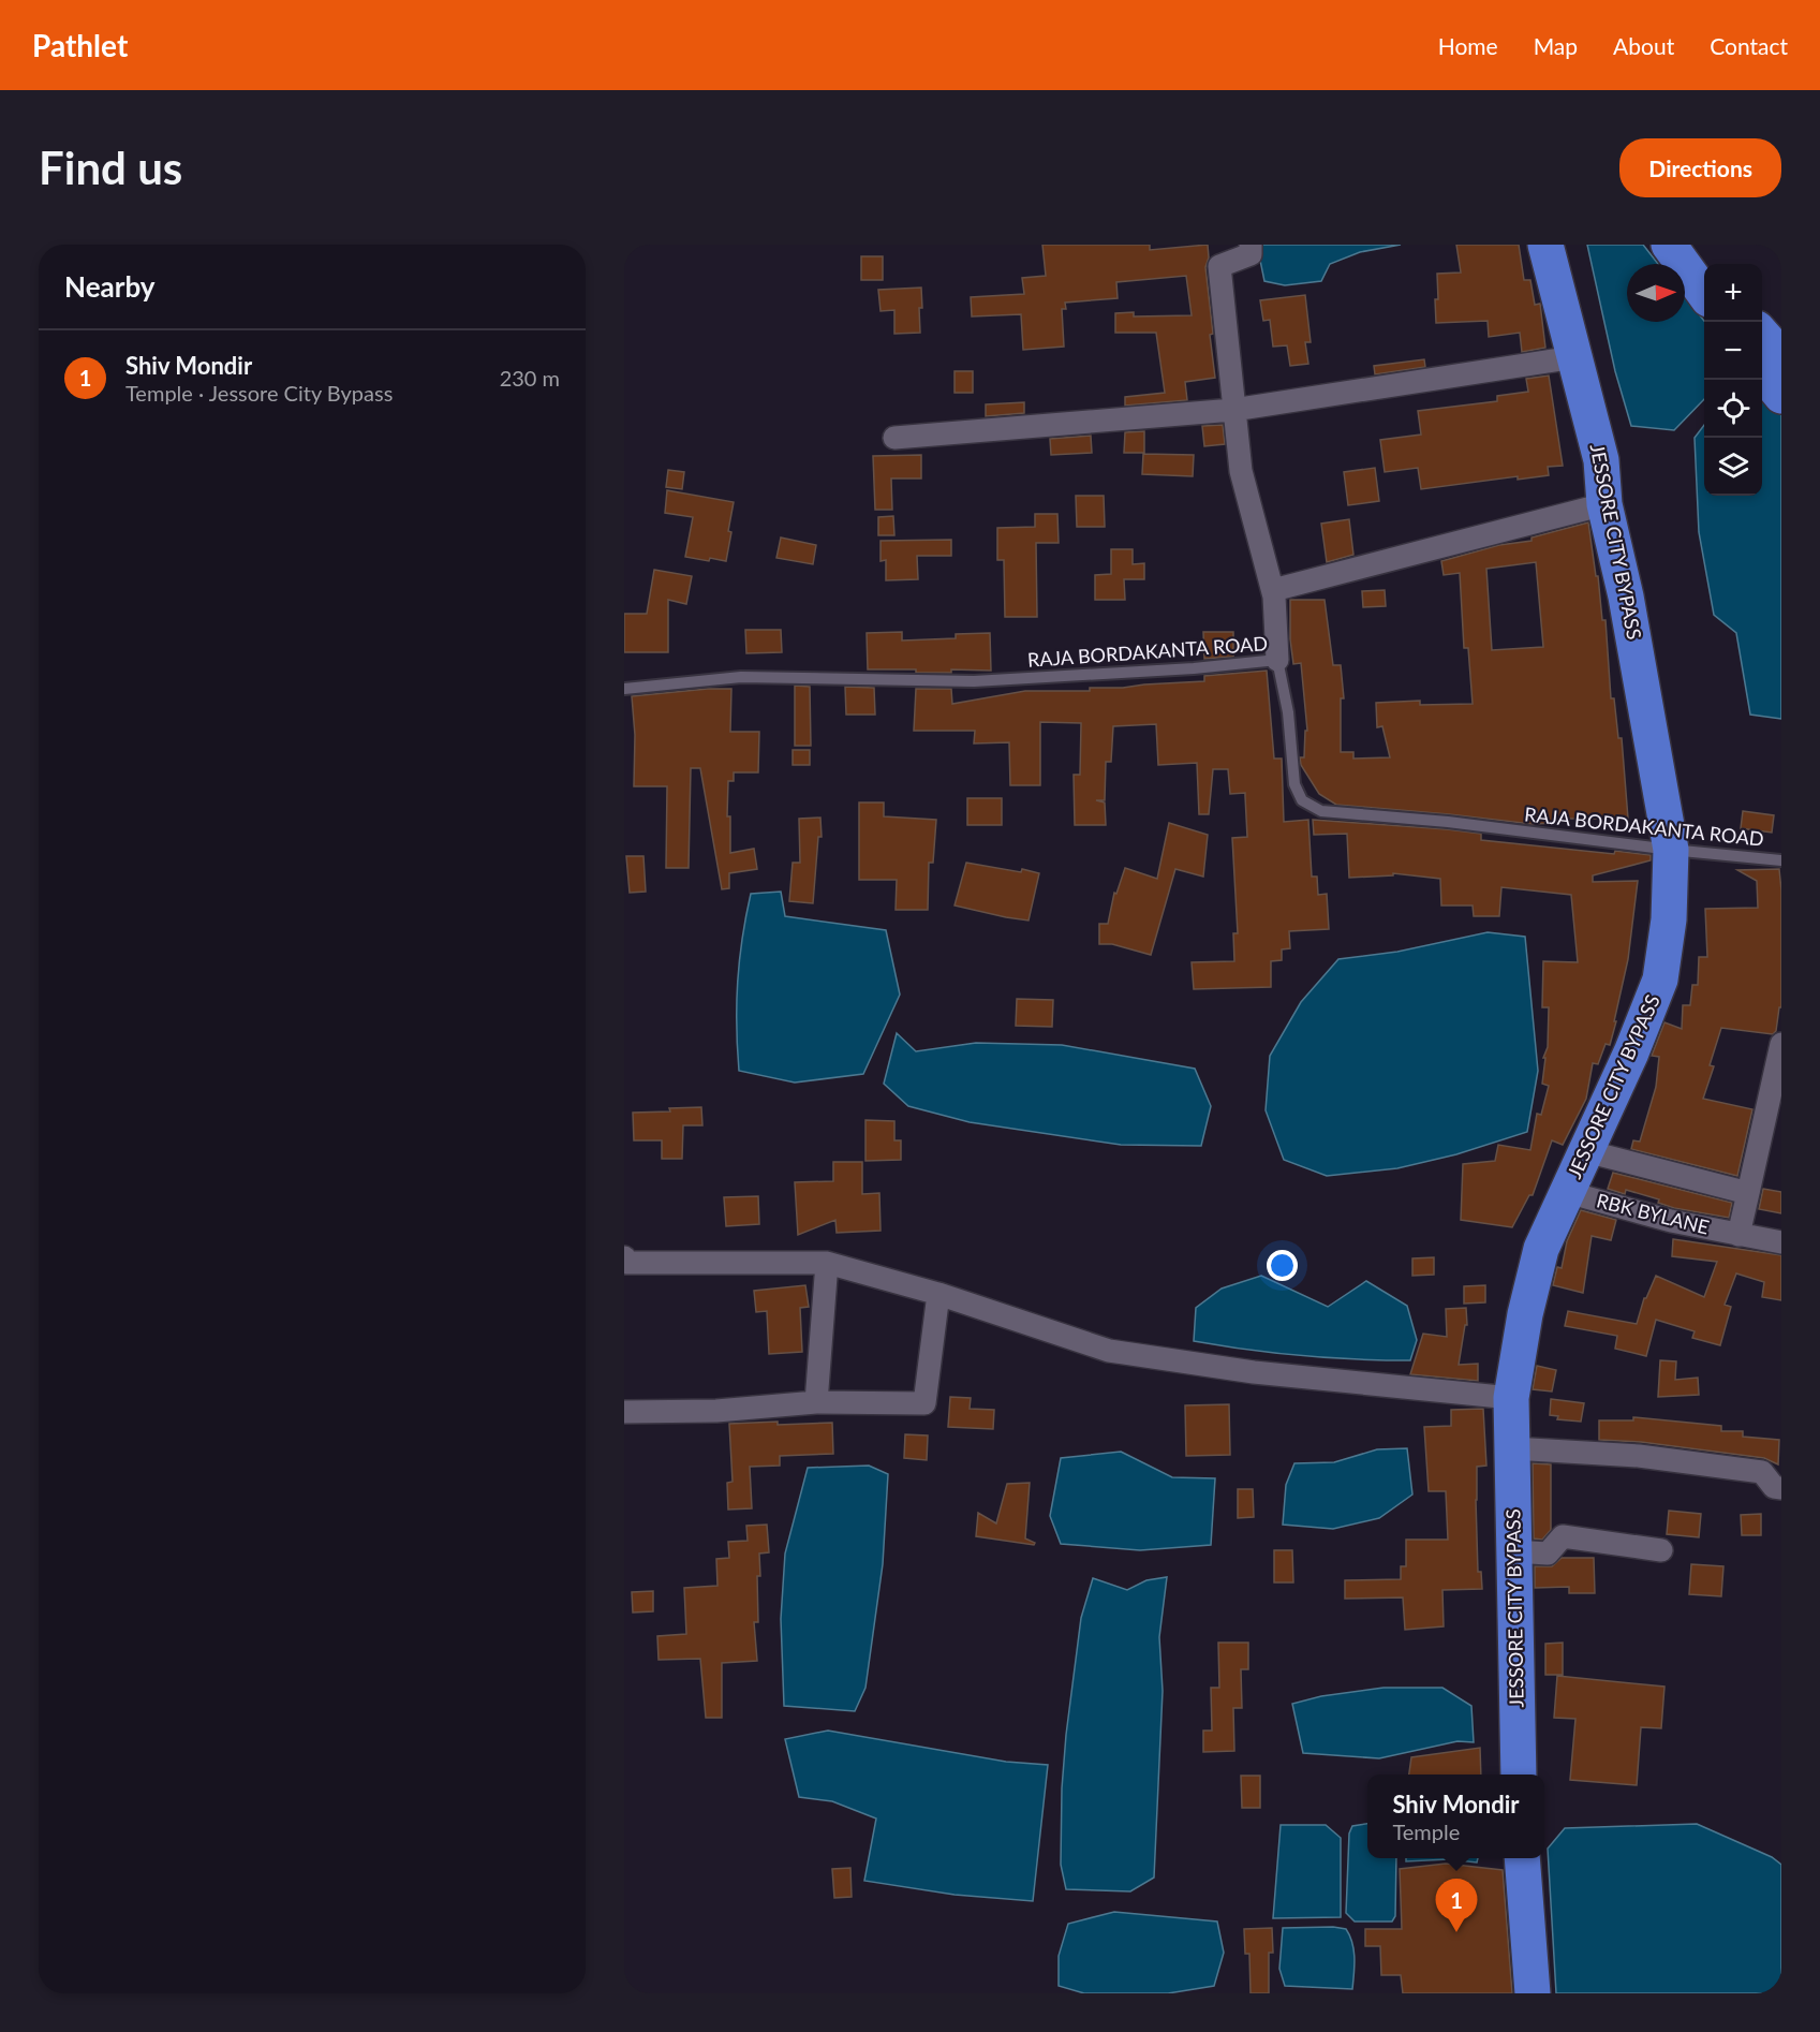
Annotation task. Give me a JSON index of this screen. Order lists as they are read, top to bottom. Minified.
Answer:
{"streets":{"highway":["JESSORE CITY BYPASS"],"street":["RBK BYLANE"],"lane":["RAJA BORDAKANTA ROAD"]},"crossings":[["JESSORE CITY BYPASS","RAJA BORDAKANTA ROAD"],["JESSORE CITY BYPASS","RBK BYLANE"]],"north":"right","page":{"header":"Pathlet","nav":["Home","Map","About","Contact"],"buttons":"Directions","title":"Find us","heading":"Nearby","map_buttons":["+","−"],"list":[{"mark":"1","name":"Shiv Mondir","note":"Temple · Jessore City Bypass","value":"230 m"}],"popup":["Shiv Mondir","Temple"],"pins":"1"}}
